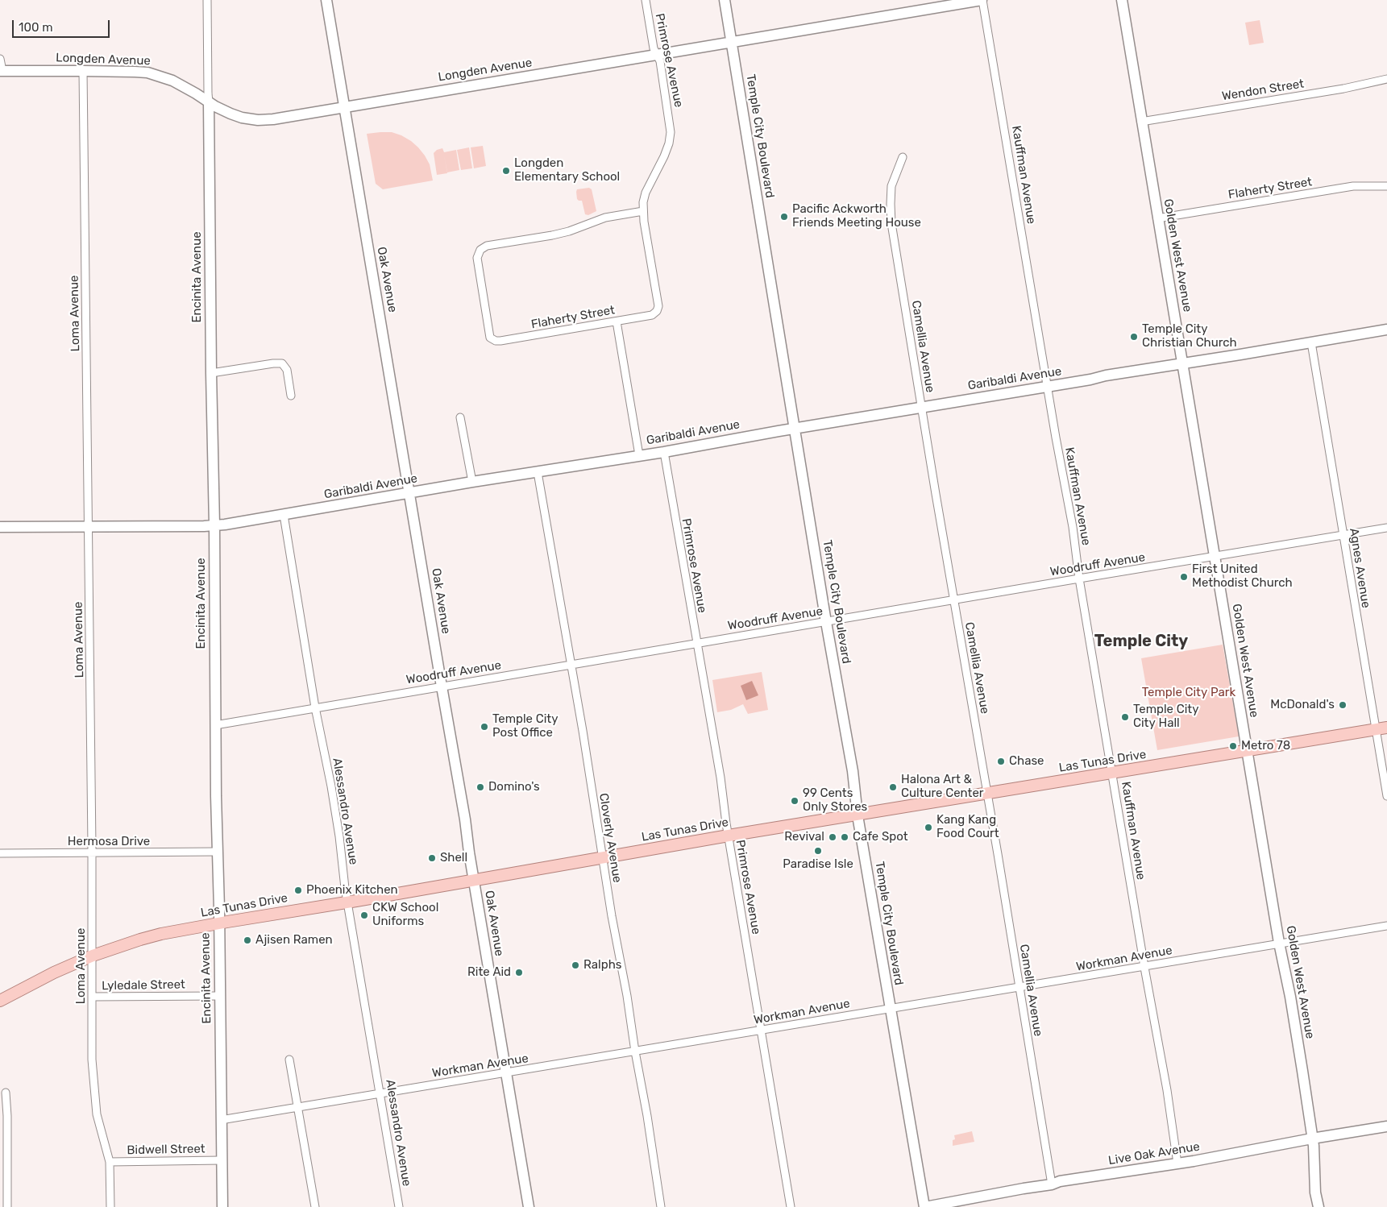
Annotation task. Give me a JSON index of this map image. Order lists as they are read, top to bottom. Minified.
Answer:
{"streets":{"main road":["Las Tunas Drive"],"street":["Longden Avenue","Primrose Avenue","Wendon Street","Temple City Boulevard","Kauffman Avenue","Flaherty Street","Golden West Avenue","Encinita Avenue","Oak Avenue","Loma Avenue","Camellia Avenue","Garibaldi Avenue","Woodruff Avenue","Agnes Avenue","Alessandro Avenue","Cloverly Avenue","Hermosa Drive","Workman Avenue","Lyledale Street","Bidwell Street","Live Oak Avenue"]},"crossings":[["Longden Avenue","Primrose Avenue"],["Longden Avenue","Temple City Boulevard"],["Longden Avenue","Kauffman Avenue"],["Longden Avenue","Encinita Avenue"],["Longden Avenue","Oak Avenue"],["Longden Avenue","Loma Avenue"],["Primrose Avenue","Flaherty Street"],["Primrose Avenue","Garibaldi Avenue"],["Primrose Avenue","Woodruff Avenue"],["Primrose Avenue","Las Tunas Drive"],["Primrose Avenue","Workman Avenue"],["Wendon Street","Golden West Avenue"],["Temple City Boulevard","Garibaldi Avenue"],["Temple City Boulevard","Woodruff Avenue"],["Temple City Boulevard","Las Tunas Drive"],["Temple City Boulevard","Workman Avenue"],["Temple City Boulevard","Live Oak Avenue"],["Kauffman Avenue","Garibaldi Avenue"],["Kauffman Avenue","Woodruff Avenue"],["Kauffman Avenue","Las Tunas Drive"],["Kauffman Avenue","Workman Avenue"],["Kauffman Avenue","Live Oak Avenue"],["Flaherty Street","Golden West Avenue"],["Golden West Avenue","Garibaldi Avenue"],["Golden West Avenue","Woodruff Avenue"],["Golden West Avenue","Las Tunas Drive"],["Golden West Avenue","Workman Avenue"],["Golden West Avenue","Live Oak Avenue"],["Encinita Avenue","Garibaldi Avenue"],["Encinita Avenue","Woodruff Avenue"],["Encinita Avenue","Las Tunas Drive"],["Encinita Avenue","Hermosa Drive"],["Encinita Avenue","Workman Avenue"],["Encinita Avenue","Lyledale Street"],["Encinita Avenue","Bidwell Street"],["Oak Avenue","Garibaldi Avenue"],["Oak Avenue","Woodruff Avenue"],["Oak Avenue","Las Tunas Drive"],["Oak Avenue","Workman Avenue"],["Loma Avenue","Garibaldi Avenue"],["Loma Avenue","Las Tunas Drive"],["Loma Avenue","Hermosa Drive"],["Loma Avenue","Lyledale Street"],["Loma Avenue","Bidwell Street"],["Camellia Avenue","Garibaldi Avenue"],["Camellia Avenue","Woodruff Avenue"],["Camellia Avenue","Las Tunas Drive"],["Camellia Avenue","Workman Avenue"],["Camellia Avenue","Live Oak Avenue"],["Garibaldi Avenue","Agnes Avenue"],["Garibaldi Avenue","Alessandro Avenue"],["Garibaldi Avenue","Cloverly Avenue"],["Woodruff Avenue","Agnes Avenue"],["Woodruff Avenue","Alessandro Avenue"],["Woodruff Avenue","Cloverly Avenue"],["Agnes Avenue","Las Tunas Drive"],["Las Tunas Drive","Alessandro Avenue"],["Las Tunas Drive","Cloverly Avenue"],["Alessandro Avenue","Workman Avenue"],["Cloverly Avenue","Workman Avenue"]],"districts":["Temple City"],"parks":["Temple City Park"],"places":["Longden Elementary School","Pacific Ackworth Friends Meeting House","Temple City Christian Church","First United Methodist Church","McDonald's","Temple City City Hall","Temple City Post Office","Metro 78","Chase","Domino's","Halona Art & Culture Center","99 Cents Only Stores","Kang Kang Food Court","Revival","Cafe Spot","Paradise Isle","Shell","Phoenix Kitchen","CKW School Uniforms","Ajisen Ramen","Ralphs","Rite Aid"],"scale_bar":"100 m"}
